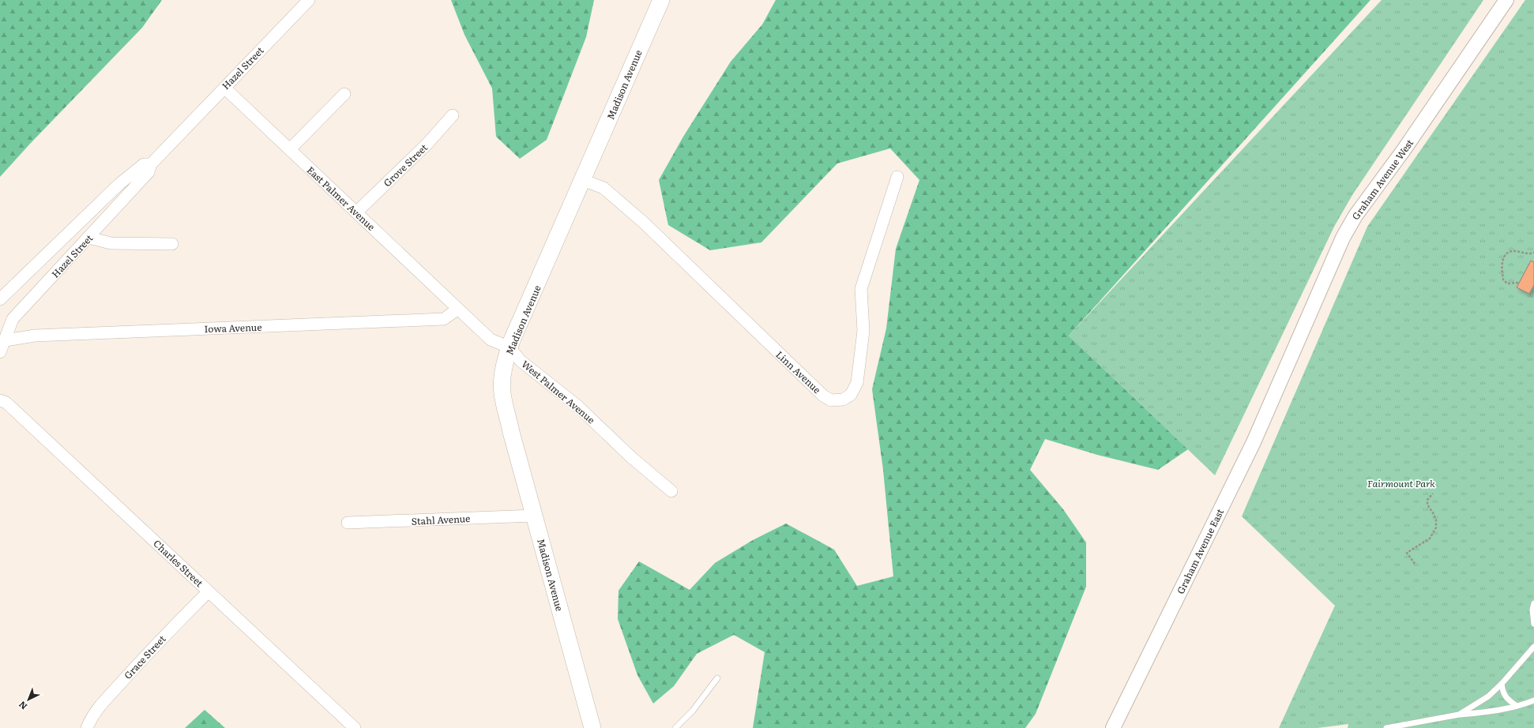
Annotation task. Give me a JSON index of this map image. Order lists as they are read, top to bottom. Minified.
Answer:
{"streets":{"main road":["Madison Avenue"],"street":["Hazel Street","Grove Street","Graham Avenue West","East Palmer Avenue","Iowa Avenue","Linn Avenue","West Palmer Avenue","Stahl Avenue","Graham Avenue East","Charles Street","Grace Street"]},"crossings":[["Hazel Street","East Palmer Avenue"],["Hazel Street","Iowa Avenue"],["Madison Avenue","Linn Avenue"],["Madison Avenue","West Palmer Avenue"],["Madison Avenue","Stahl Avenue"],["Grove Street","East Palmer Avenue"],["Graham Avenue West","Graham Avenue East"],["East Palmer Avenue","Iowa Avenue"],["East Palmer Avenue","West Palmer Avenue"],["Iowa Avenue","West Palmer Avenue"],["Charles Street","Grace Street"]],"parks":["Fairmount Park"],"north":"bottom left"}
